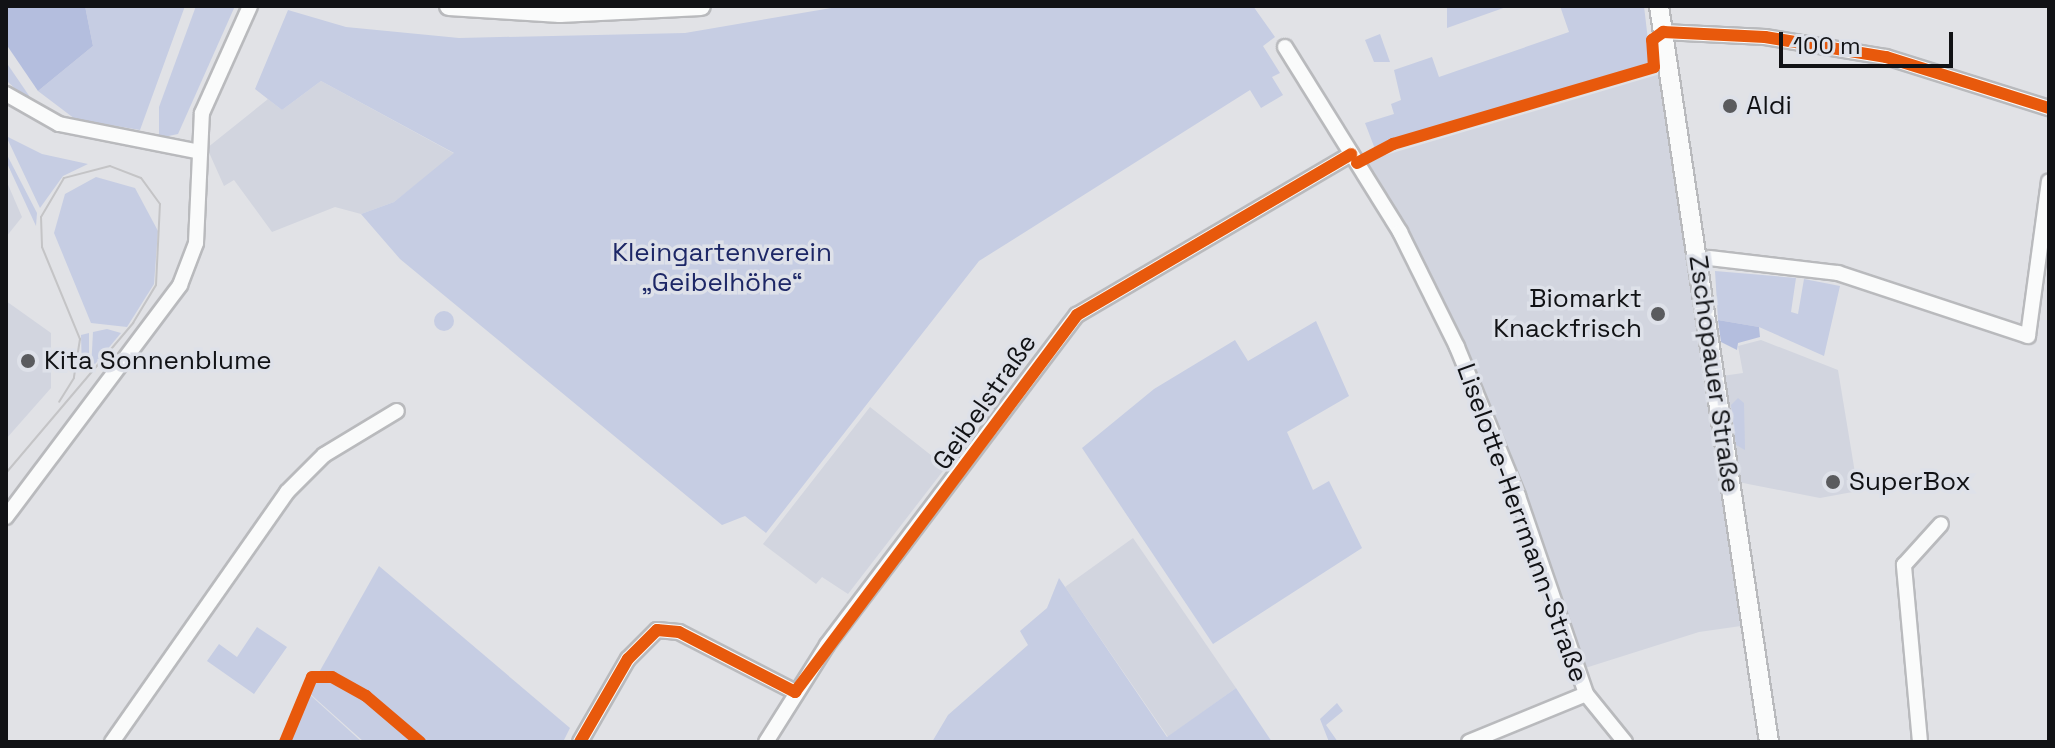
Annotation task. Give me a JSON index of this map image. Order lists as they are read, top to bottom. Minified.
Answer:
{"streets":{"main road":["Zschopauer Straße"],"street":["Geibelstraße","Liselotte-Herrmann-Straße"]},"crossings":[["Geibelstraße","Liselotte-Herrmann-Straße"]],"parks":["Kleingartenverein „Geibelhöhe“"],"places":["Aldi","Biomarkt Knackfrisch","Kita Sonnenblume","SuperBox"],"scale_bar":"100 m"}
